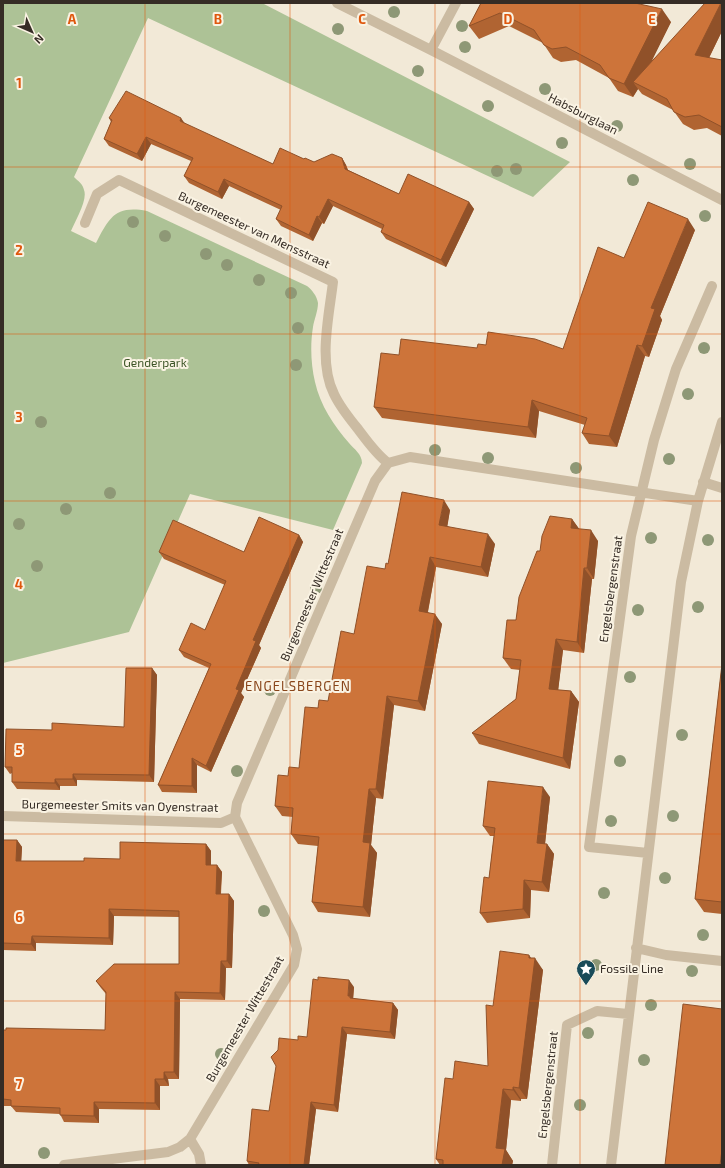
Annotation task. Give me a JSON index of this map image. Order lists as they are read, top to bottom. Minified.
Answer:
{"streets":{"street":["Habsburglaan","Burgemeester van Mensstraat","Engelsbergenstraat","Burgemeester Wittestraat","Burgemeester Smits van Oyenstraat"]},"crossings":[["Burgemeester van Mensstraat","Burgemeester Wittestraat"],["Burgemeester Wittestraat","Burgemeester Smits van Oyenstraat"]],"districts":["ENGELSBERGEN"],"parks":["Genderpark"],"places":{"place":["Fossile Line"]},"north":"bottom right","grid":{"columns":["A","B","C","D","E"],"rows":["1","2","3","4","5","6","7"]}}
